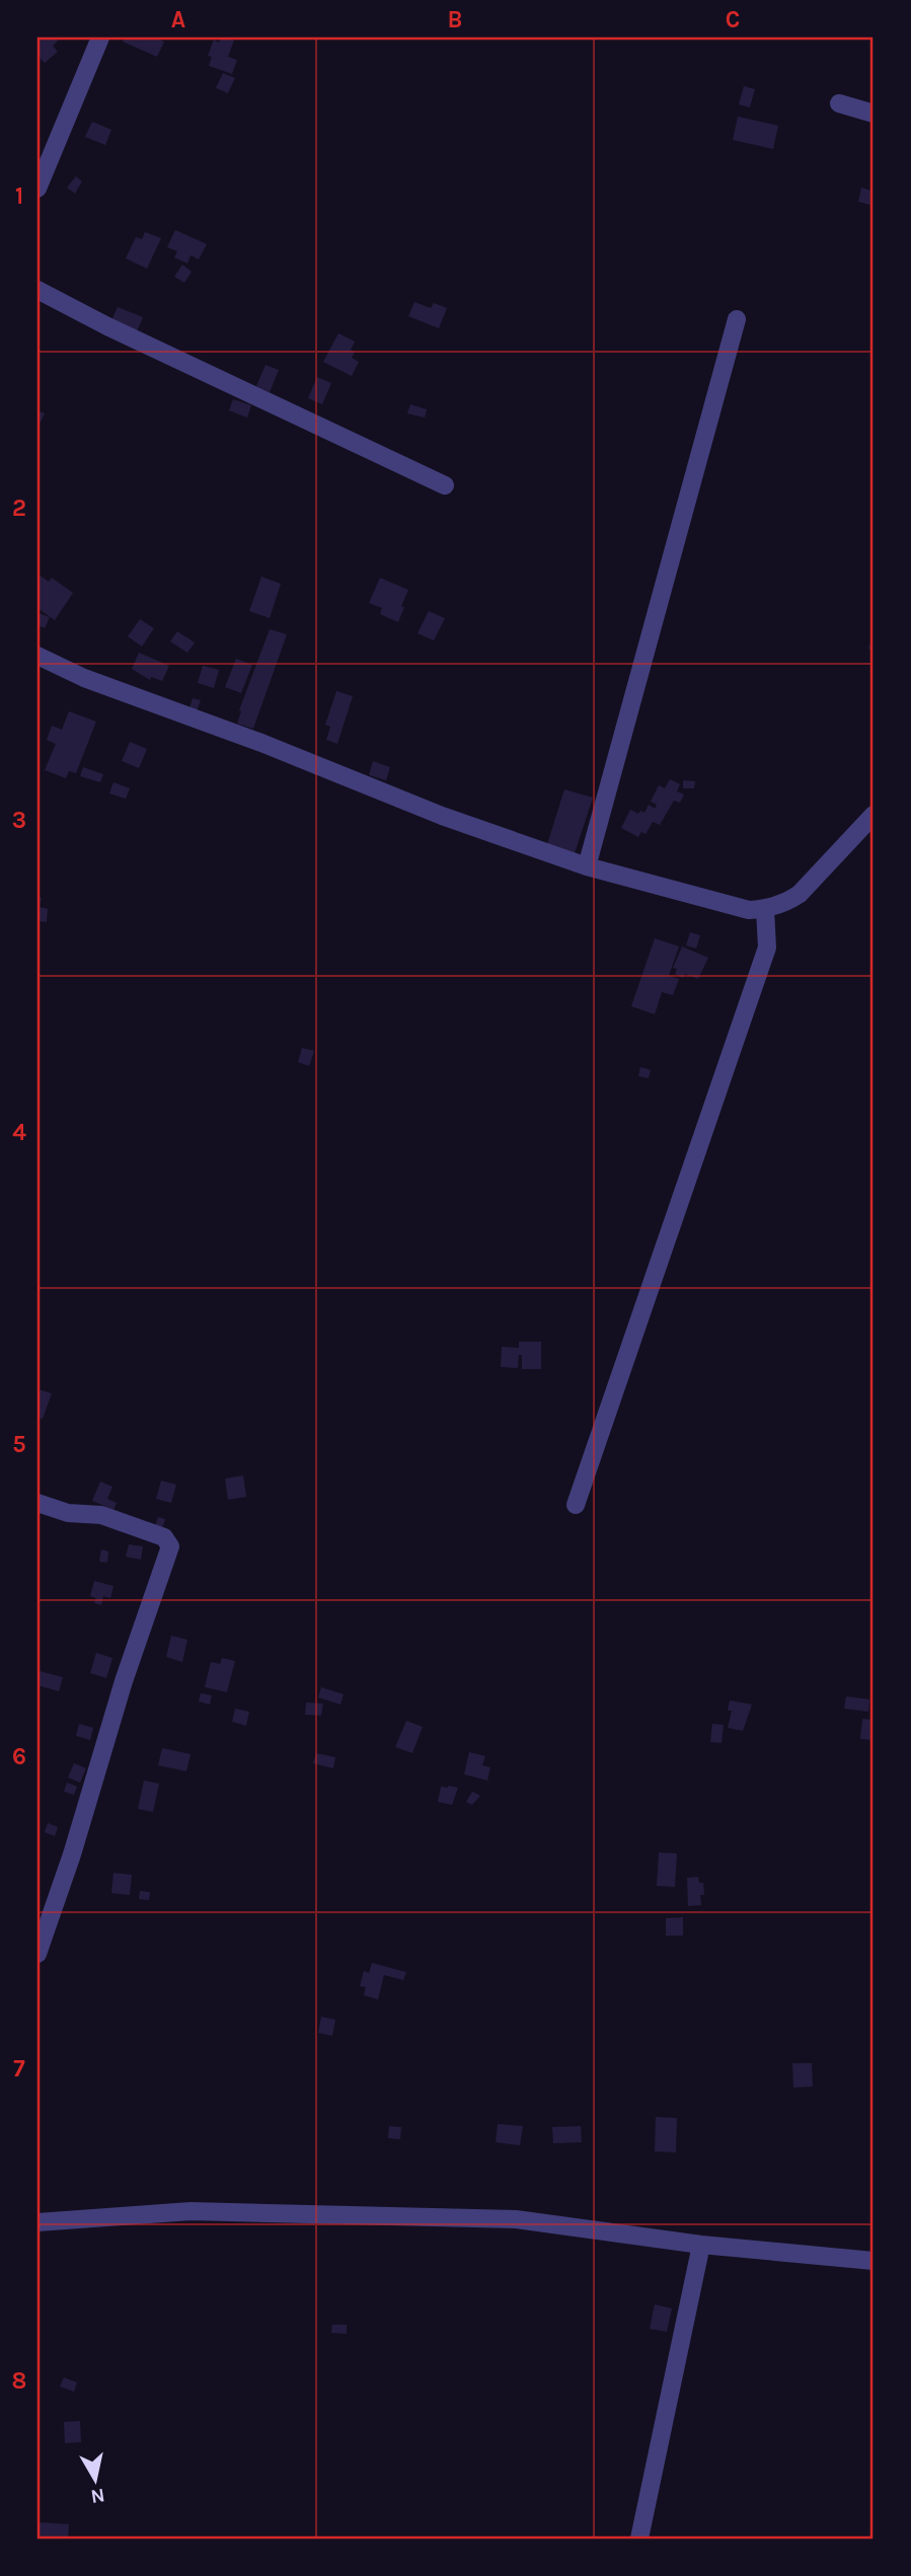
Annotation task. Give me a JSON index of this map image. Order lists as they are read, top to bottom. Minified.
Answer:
{"north":"bottom","grid":{"columns":["A","B","C"],"rows":["1","2","3","4","5","6","7","8"]}}
